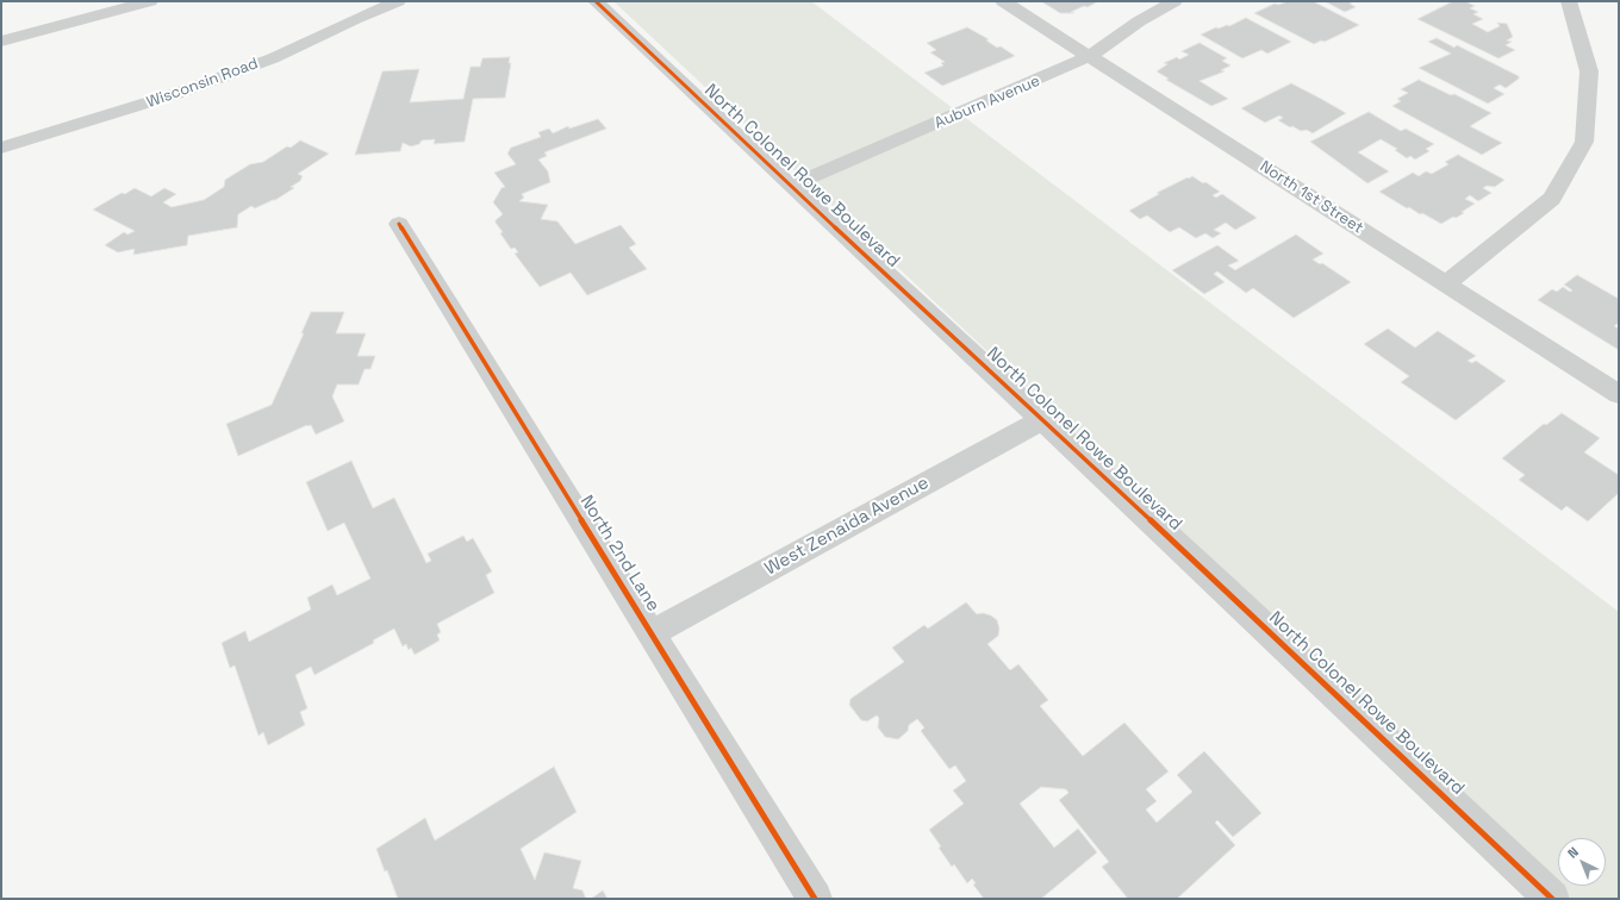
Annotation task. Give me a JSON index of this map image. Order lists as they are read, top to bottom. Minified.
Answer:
{"streets":{"street":["Wisconsin Road","Auburn Avenue","North Colonel Rowe Boulevard","North 1st Street","West Zenaida Avenue","North 2nd Lane"]},"crossings":[["Auburn Avenue","North Colonel Rowe Boulevard"],["Auburn Avenue","North 1st Street"],["North Colonel Rowe Boulevard","West Zenaida Avenue"],["West Zenaida Avenue","North 2nd Lane"]],"north":"top left"}
